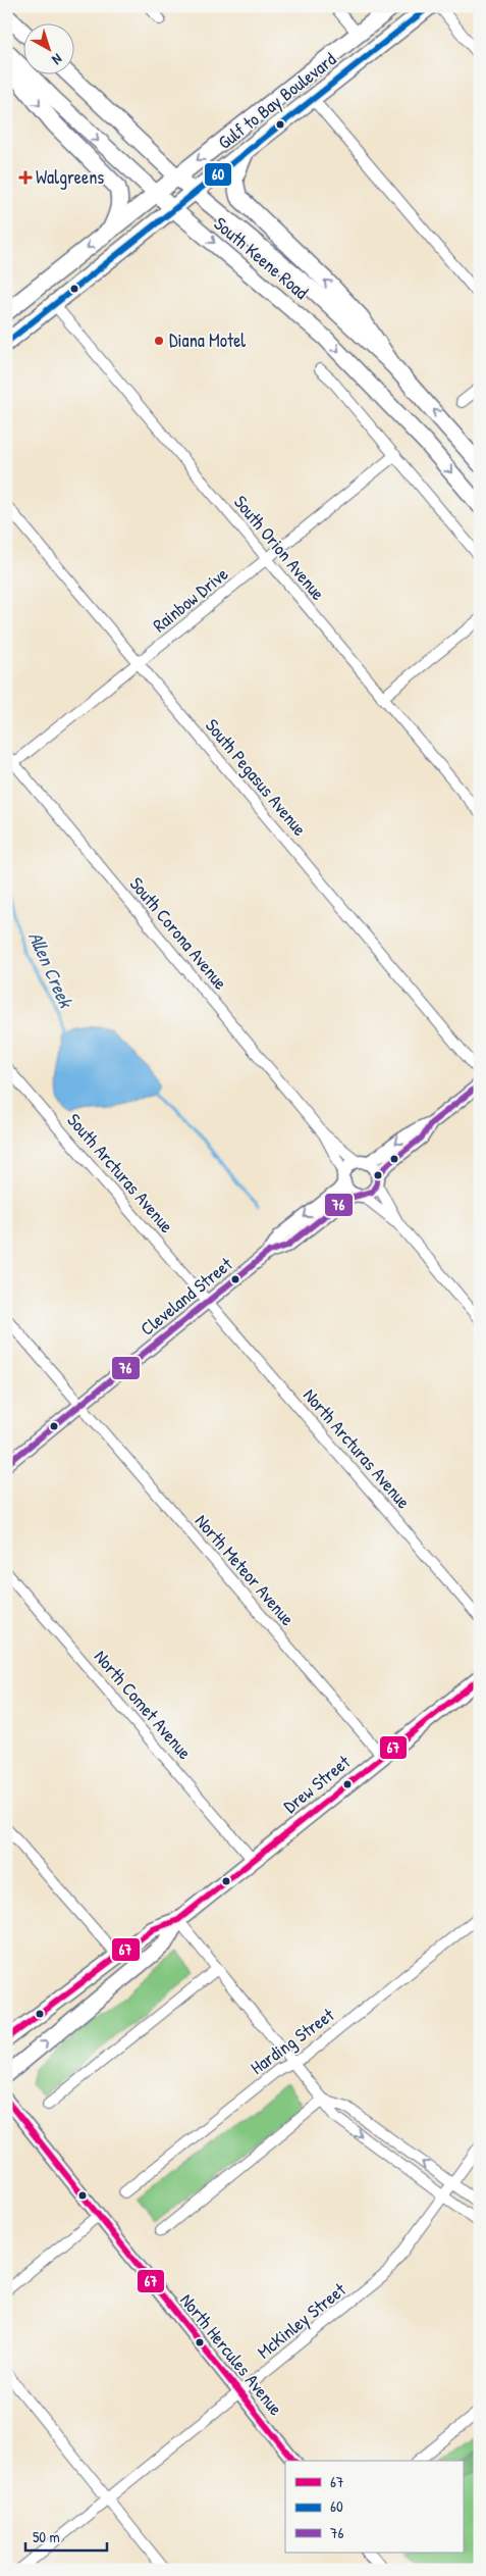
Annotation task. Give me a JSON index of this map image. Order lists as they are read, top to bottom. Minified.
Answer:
{"streets":{"main road":["Gulf to Bay Boulevard","South Keene Road","Drew Street"],"street":["South Orion Avenue","Rainbow Drive","South Pegasus Avenue","South Corona Avenue","South Arcturas Avenue","Cleveland Street","North Arcturas Avenue","North Meteor Avenue","North Comet Avenue","Harding Street","McKinley Street","North Hercules Avenue"]},"crossings":[["Gulf to Bay Boulevard","South Keene Road"],["Gulf to Bay Boulevard","South Orion Avenue"],["South Orion Avenue","Rainbow Drive"],["Rainbow Drive","South Pegasus Avenue"],["Rainbow Drive","South Corona Avenue"],["South Corona Avenue","Cleveland Street"],["South Arcturas Avenue","Cleveland Street"],["South Arcturas Avenue","North Arcturas Avenue"],["Cleveland Street","North Arcturas Avenue"],["Cleveland Street","North Meteor Avenue"],["North Meteor Avenue","Drew Street"],["North Comet Avenue","Drew Street"],["McKinley Street","North Hercules Avenue"]],"water":["Allen Creek"],"places":{"health":["Walgreens"],"other":["Diana Motel"]},"lines":["transit line 60","transit line 76","transit line 67"],"legend":["67","60","76"],"scale_bar":"50 m","north":"bottom right"}
